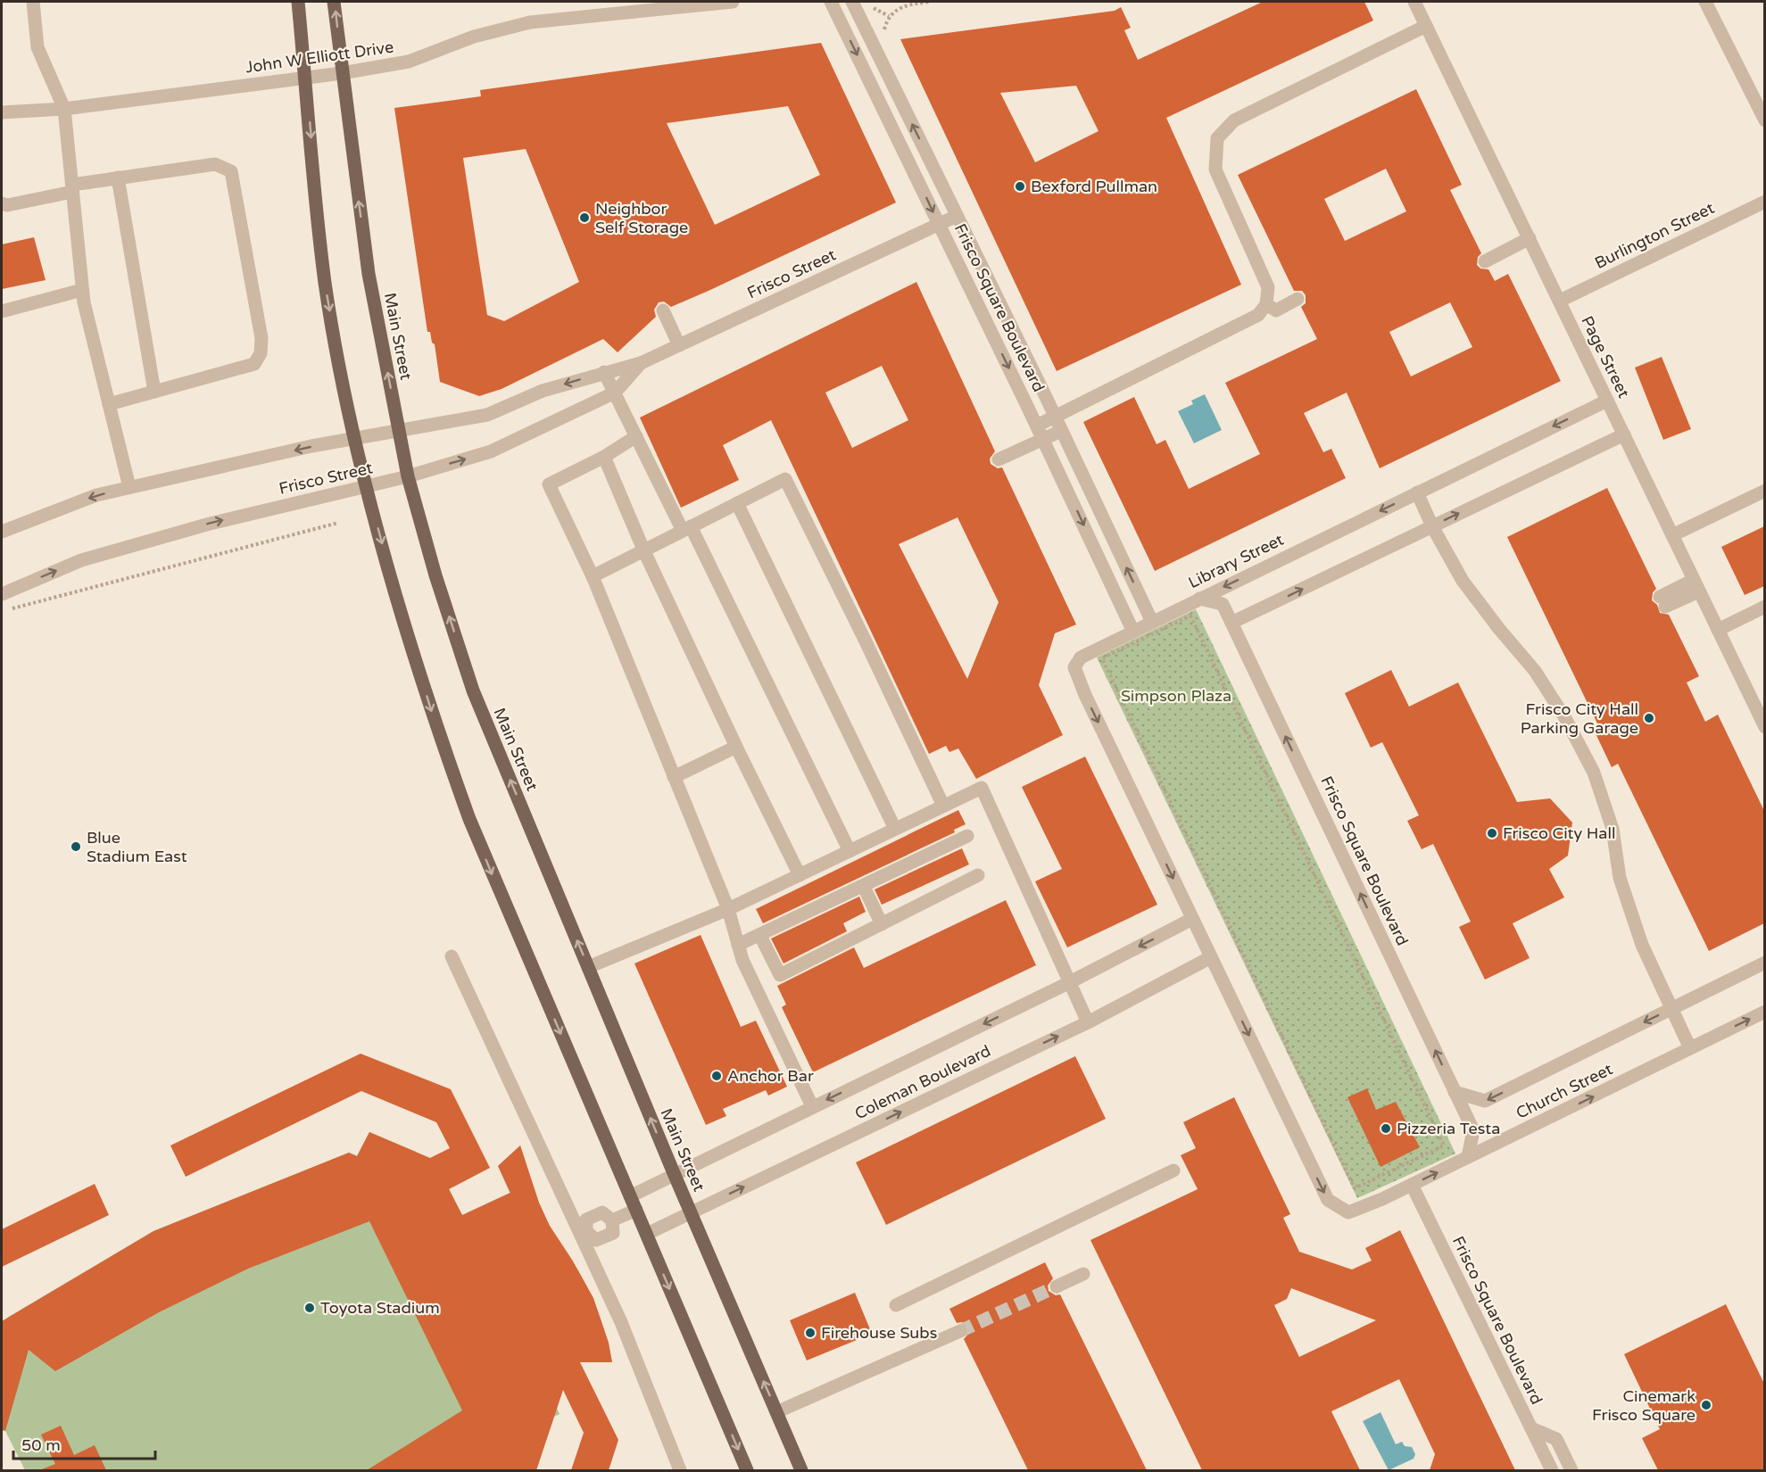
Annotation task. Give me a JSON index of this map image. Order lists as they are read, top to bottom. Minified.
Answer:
{"streets":{"main road":["Main Street"],"street":["John W Elliott Drive","Burlington Street","Frisco Street","Frisco Square Boulevard","Page Street","Library Street","Coleman Boulevard","Church Street"]},"crossings":[["John W Elliott Drive","Main Street"],["Burlington Street","Page Street"],["Frisco Street","Frisco Square Boulevard"],["Frisco Street","Main Street"],["Frisco Square Boulevard","Library Street"],["Frisco Square Boulevard","Church Street"],["Main Street","Coleman Boulevard"],["Page Street","Library Street"],["Library Street","Coleman Boulevard"],["Coleman Boulevard","Church Street"]],"parks":["Simpson Plaza"],"places":["Bexford Pullman","Neighbor Self Storage","Frisco City Hall Parking Garage","Frisco City Hall","Blue Stadium East","Anchor Bar","Pizzeria Testa","Toyota Stadium","Firehouse Subs","Cinemark Frisco Square"],"scale_bar":"50 m"}
